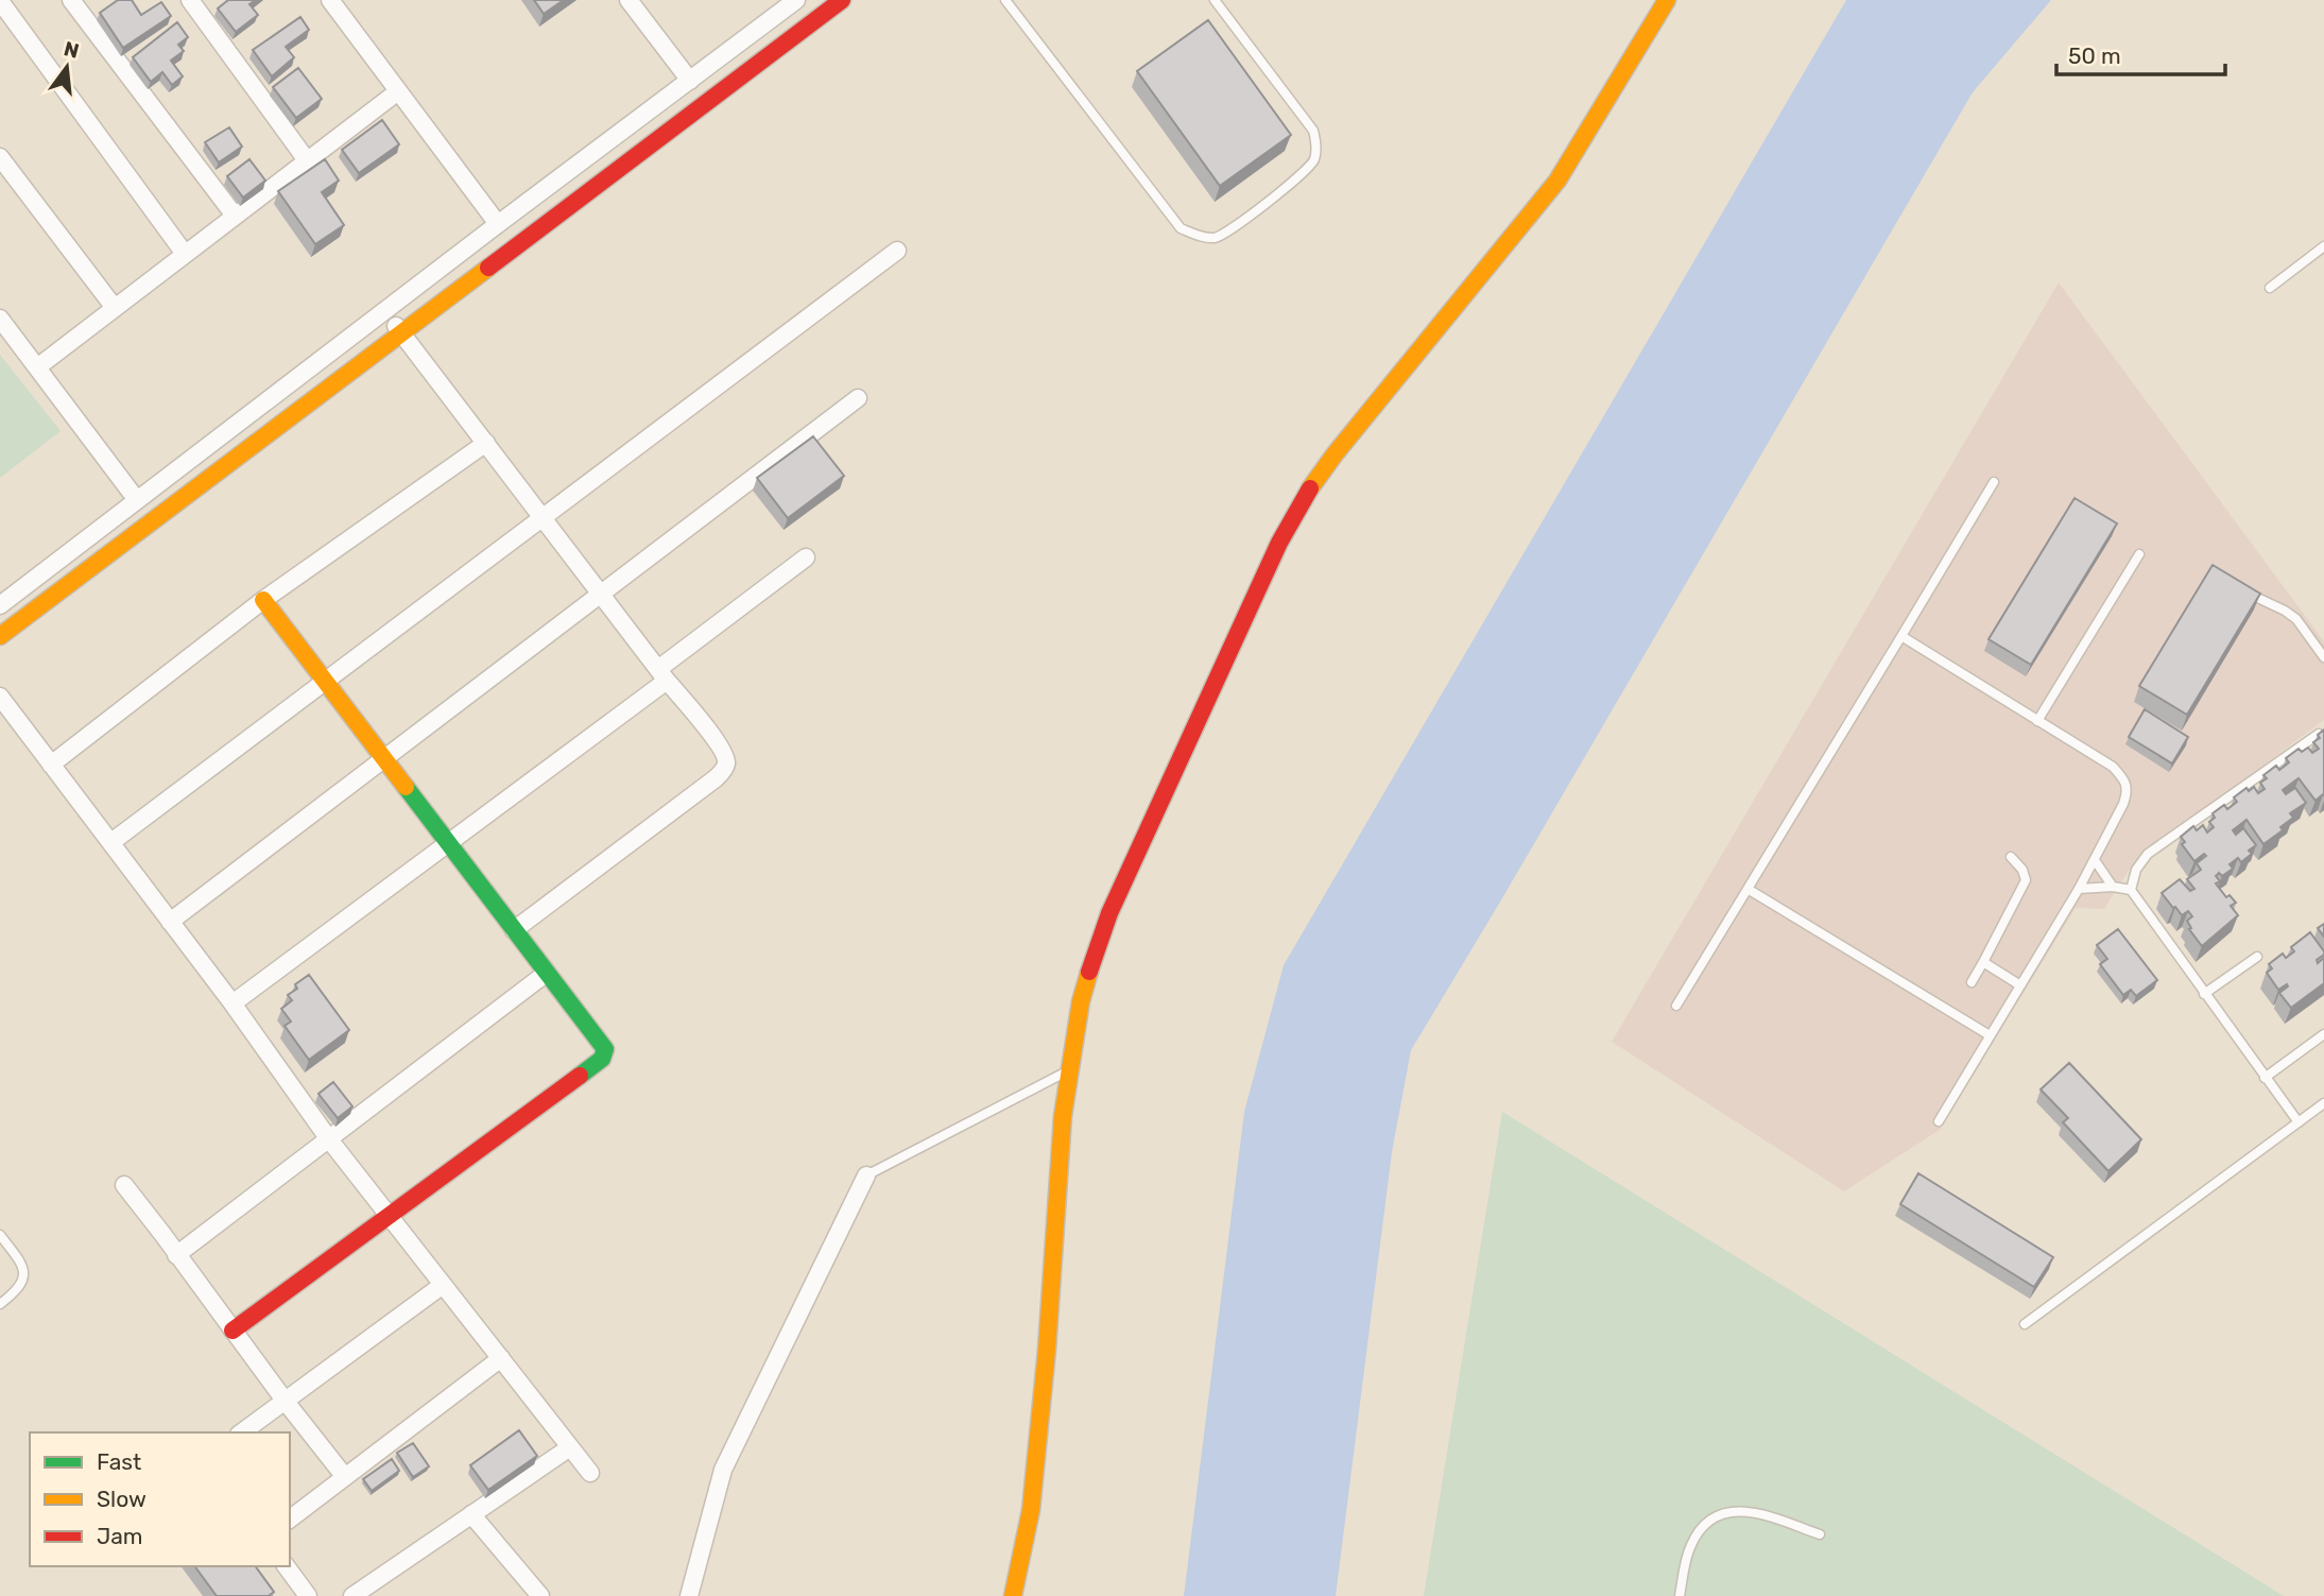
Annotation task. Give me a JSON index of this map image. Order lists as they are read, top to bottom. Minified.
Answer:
{"legend":["Fast","Slow","Jam"],"scale_bar":"50 m","north":"top"}
